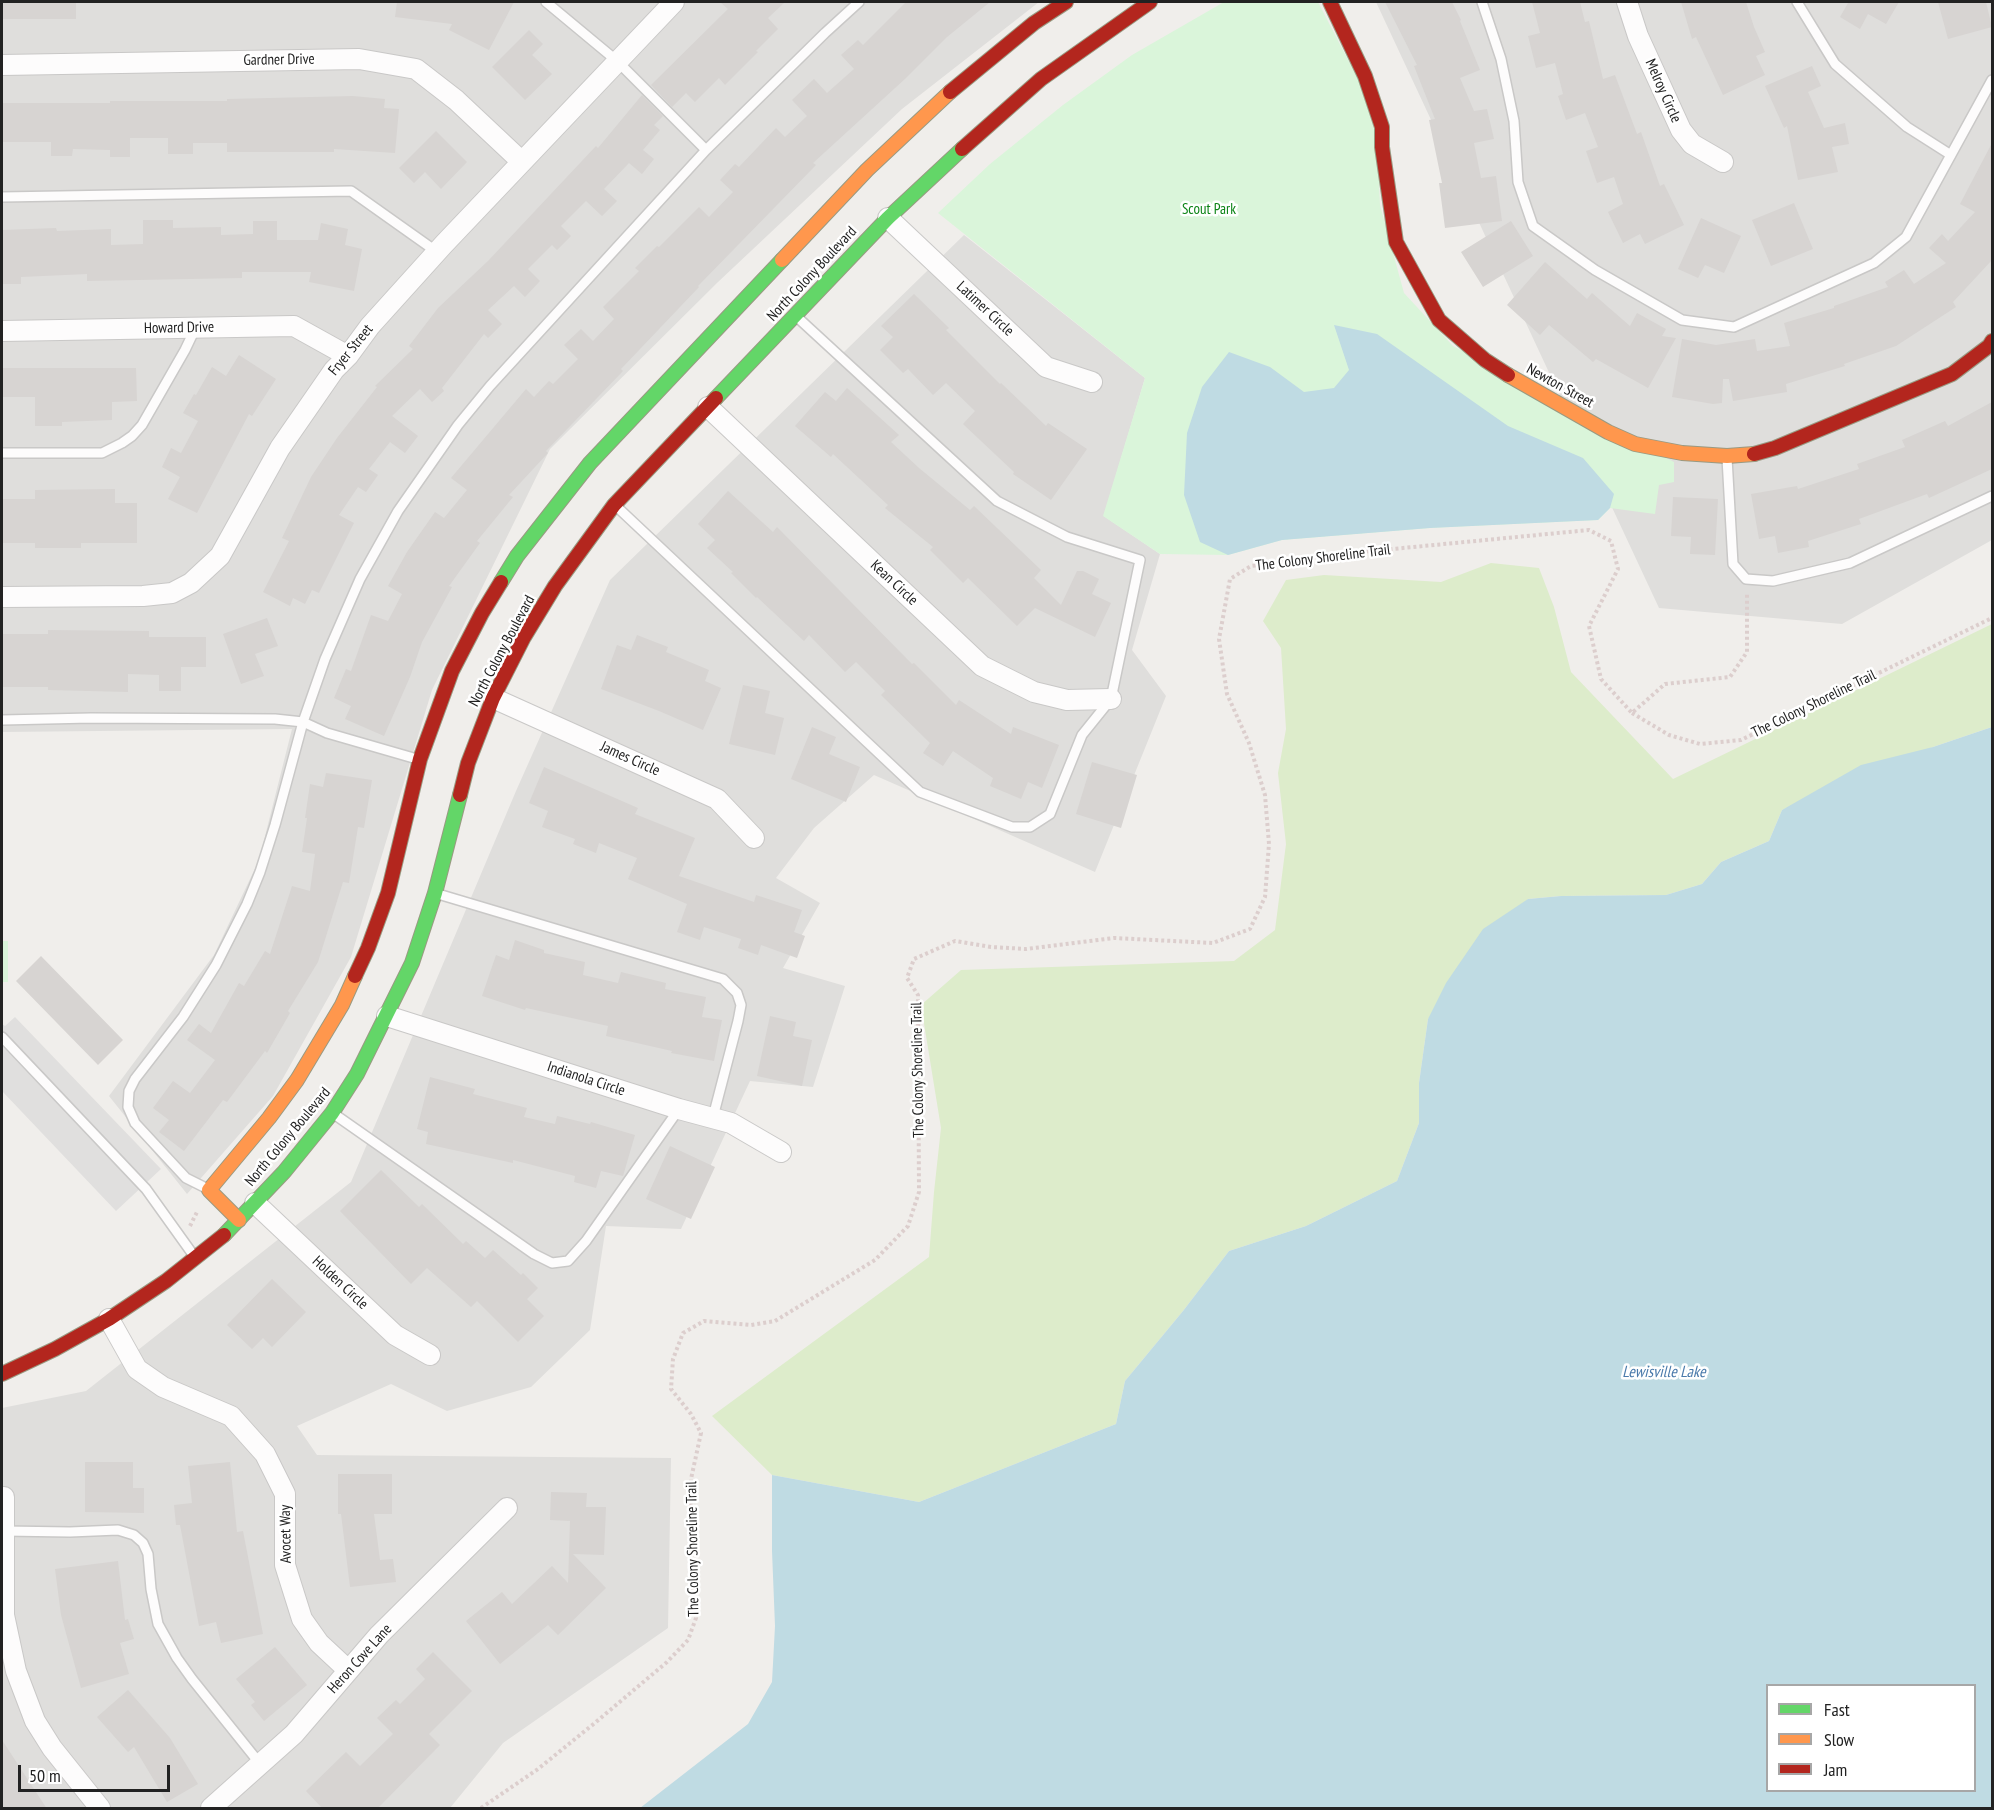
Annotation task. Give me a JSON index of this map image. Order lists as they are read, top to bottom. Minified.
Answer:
{"streets":{"street":["Gardner Drive","Melroy Circle","North Colony Boulevard","Latimer Circle","Howard Drive","Fryer Street","Newton Street","Kean Circle","James Circle","Indianola Circle","Holden Circle","Avocet Way","Heron Cove Lane"],"path":["The Colony Shoreline Trail"]},"crossings":[["Gardner Drive","Fryer Street"],["North Colony Boulevard","Latimer Circle"],["North Colony Boulevard","Kean Circle"],["North Colony Boulevard","James Circle"],["North Colony Boulevard","Indianola Circle"],["North Colony Boulevard","Holden Circle"],["North Colony Boulevard","Avocet Way"],["Howard Drive","Fryer Street"],["Avocet Way","Heron Cove Lane"]],"water":["Lewisville Lake"],"parks":["Scout Park"],"legend":["Fast","Slow","Jam"],"scale_bar":"50 m"}
